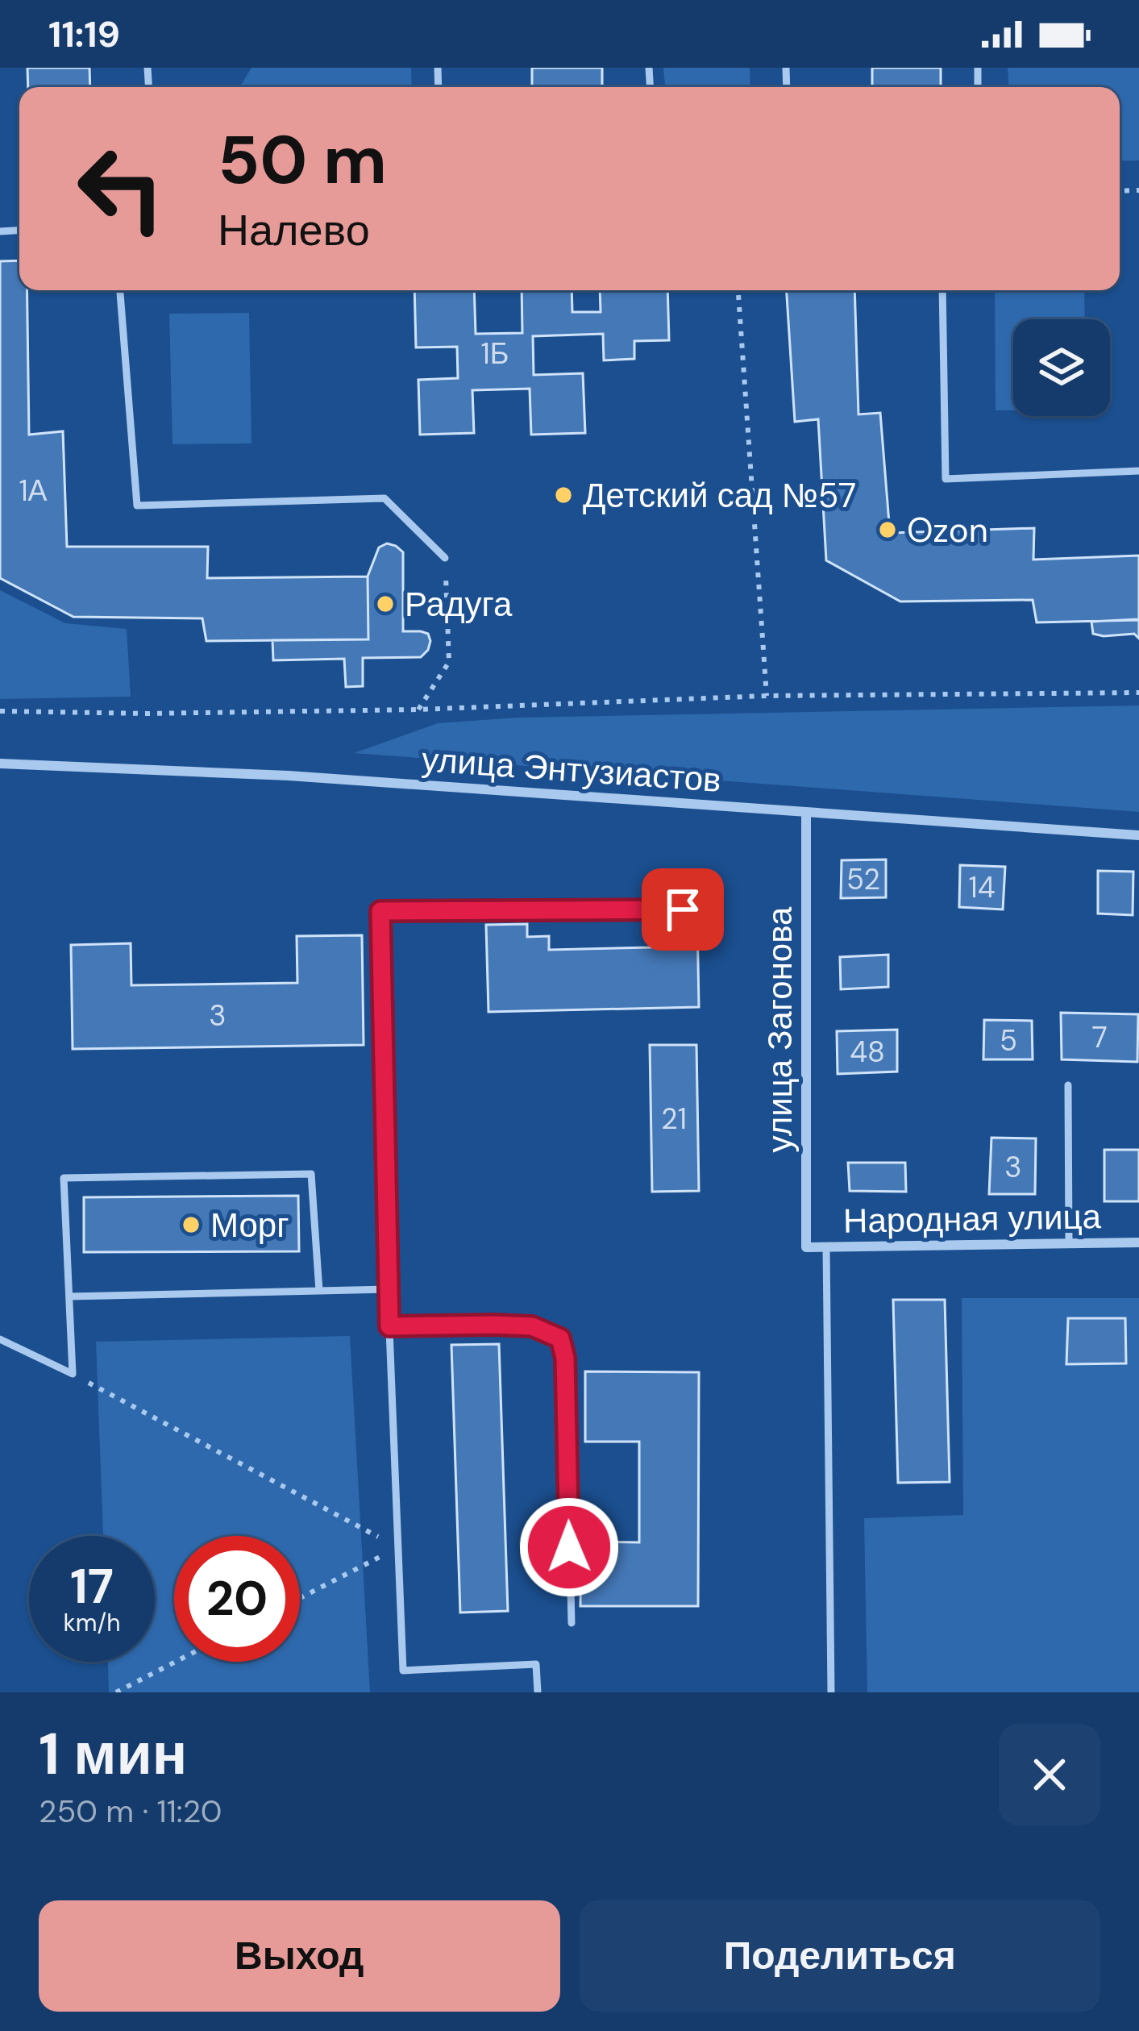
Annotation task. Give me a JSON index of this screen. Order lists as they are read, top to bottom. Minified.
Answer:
{"streets":{"street":["улица Энтузиастов","улица Загонова","Народная улица"]},"crossings":[["улица Энтузиастов","улица Загонова"],["улица Загонова","Народная улица"]],"places":["Детский сад №57","Ozon","Радуга","Морг"],"house_numbers":["1Б","1А","52","14","3","7","5","48","21","3"],"page":{"status":"11:19","turn":["50 m","Налево"],"speed":"17 km/h","limit":"20","heading":["1 мин","250 m · 11:20"],"buttons":["Выход","Поделиться"]}}
